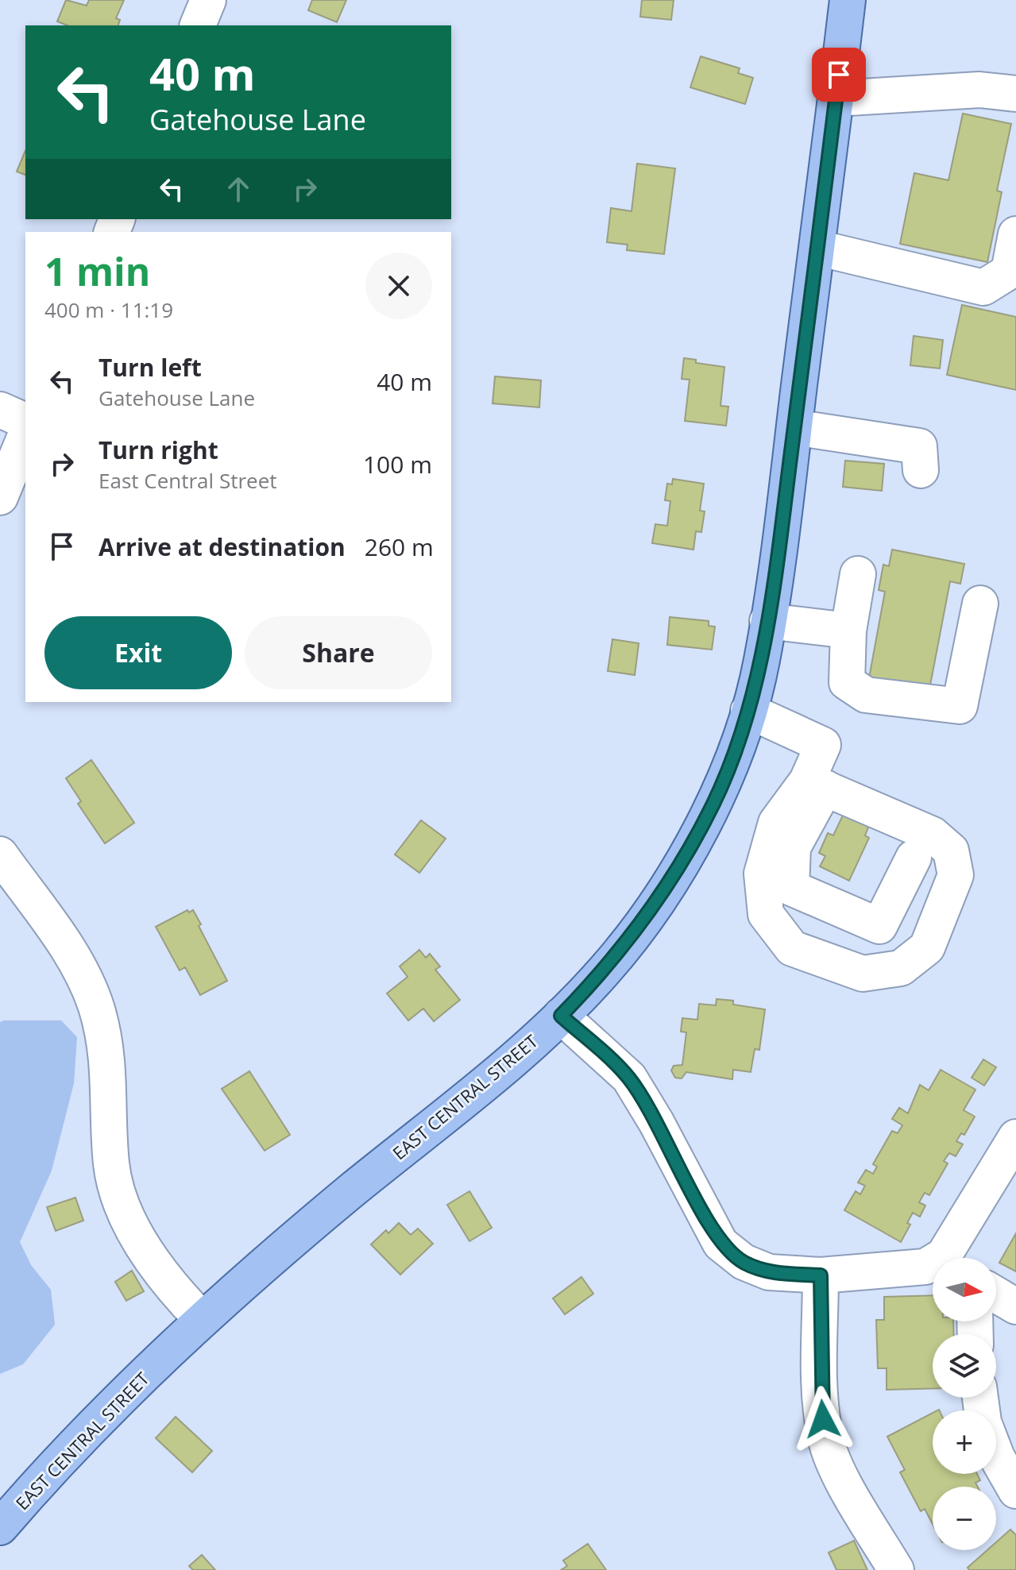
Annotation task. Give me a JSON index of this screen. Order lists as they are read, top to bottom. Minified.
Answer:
{"streets":{"main road":["EAST CENTRAL STREET"]},"north":"right","page":{"turn":["40 m","Gatehouse Lane"],"heading":["1 min","400 m · 11:19"],"list":[{"name":"Turn left","note":"Gatehouse Lane","value":"40 m"},{"name":"Turn right","note":"East Central Street","value":"100 m"},{"name":"Arrive at destination","value":"260 m"}],"buttons":["Exit","Share"],"map_buttons":["+","−"]}}
